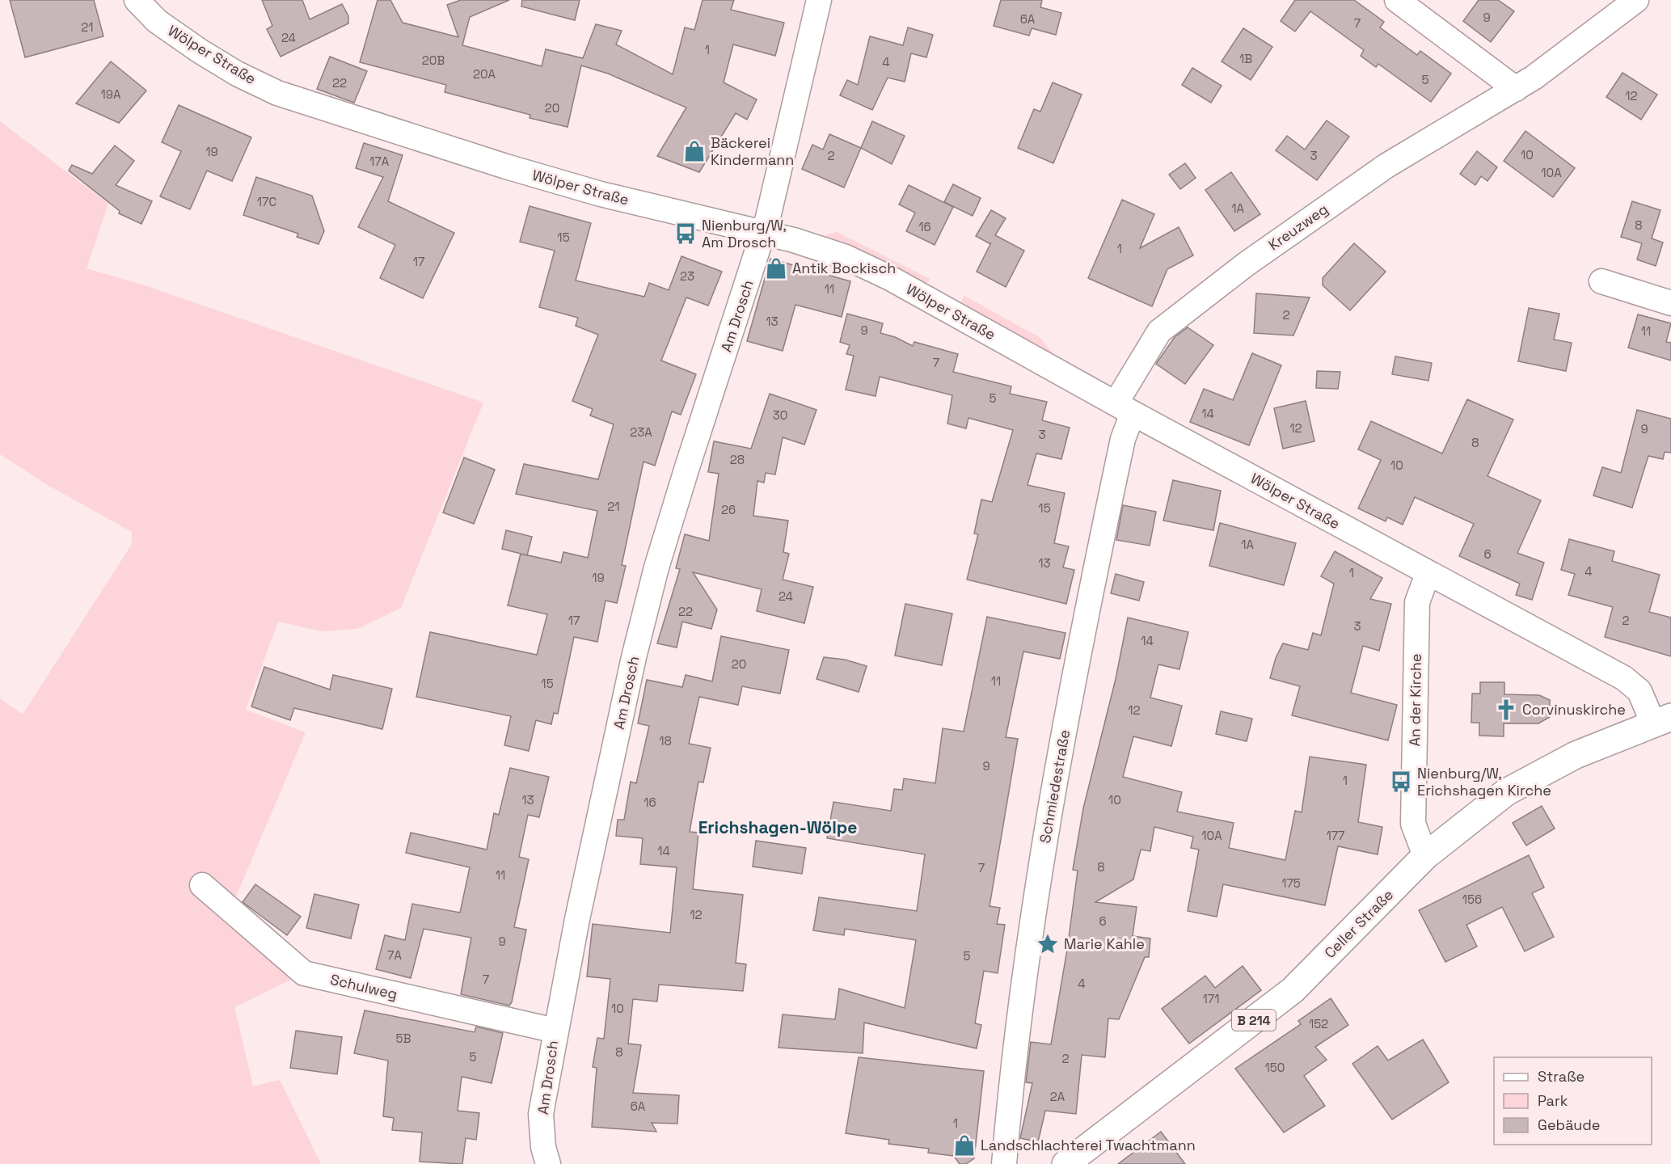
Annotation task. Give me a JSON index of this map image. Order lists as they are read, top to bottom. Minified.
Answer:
{"streets":{"main road":["Celler Straße","B 214"],"street":["Wölper Straße","Kreuzweg","Am Drosch","An der Kirche","Schmiedestraße","Schulweg"]},"crossings":[["Wölper Straße","Kreuzweg"],["Wölper Straße","Am Drosch"],["Wölper Straße","An der Kirche"],["Wölper Straße","Schmiedestraße"],["Wölper Straße","Celler Straße"],["Kreuzweg","Schmiedestraße"],["Am Drosch","Schulweg"],["An der Kirche","Celler Straße"]],"districts":["Erichshagen-Wölpe"],"places":{"shop":["Bäckerei Kindermann","Antik Bockisch","Landschlachterei Twachtmann"],"bus stop":["Nienburg/W, Am Drosch","Nienburg/W, Erichshagen Kirche"],"church":["Corvinuskirche"],"place":["Marie Kahle"]},"house_numbers":["9","6A","7","21","24","1","1B","20B","4","20A","5","22","19A","12","20","19","10","2","3","17A","10A","17C","1A","8","16","15","1","17","23","11","2","13","9","11","7","5","14","30","12","9","23A","3","8","28","10","21","15","26","1A","6","13","4","1","19","24","22","17","2","3","14","20","11","15","12","18","9","1","13","10","16","10A","177","14","8","7","11","175","156","12","6","9","7A","5","7","4","171","10","152","5B","8","5","2","150","2A","6A","1"],"legend":["Straße","Park","Gebäude"]}
